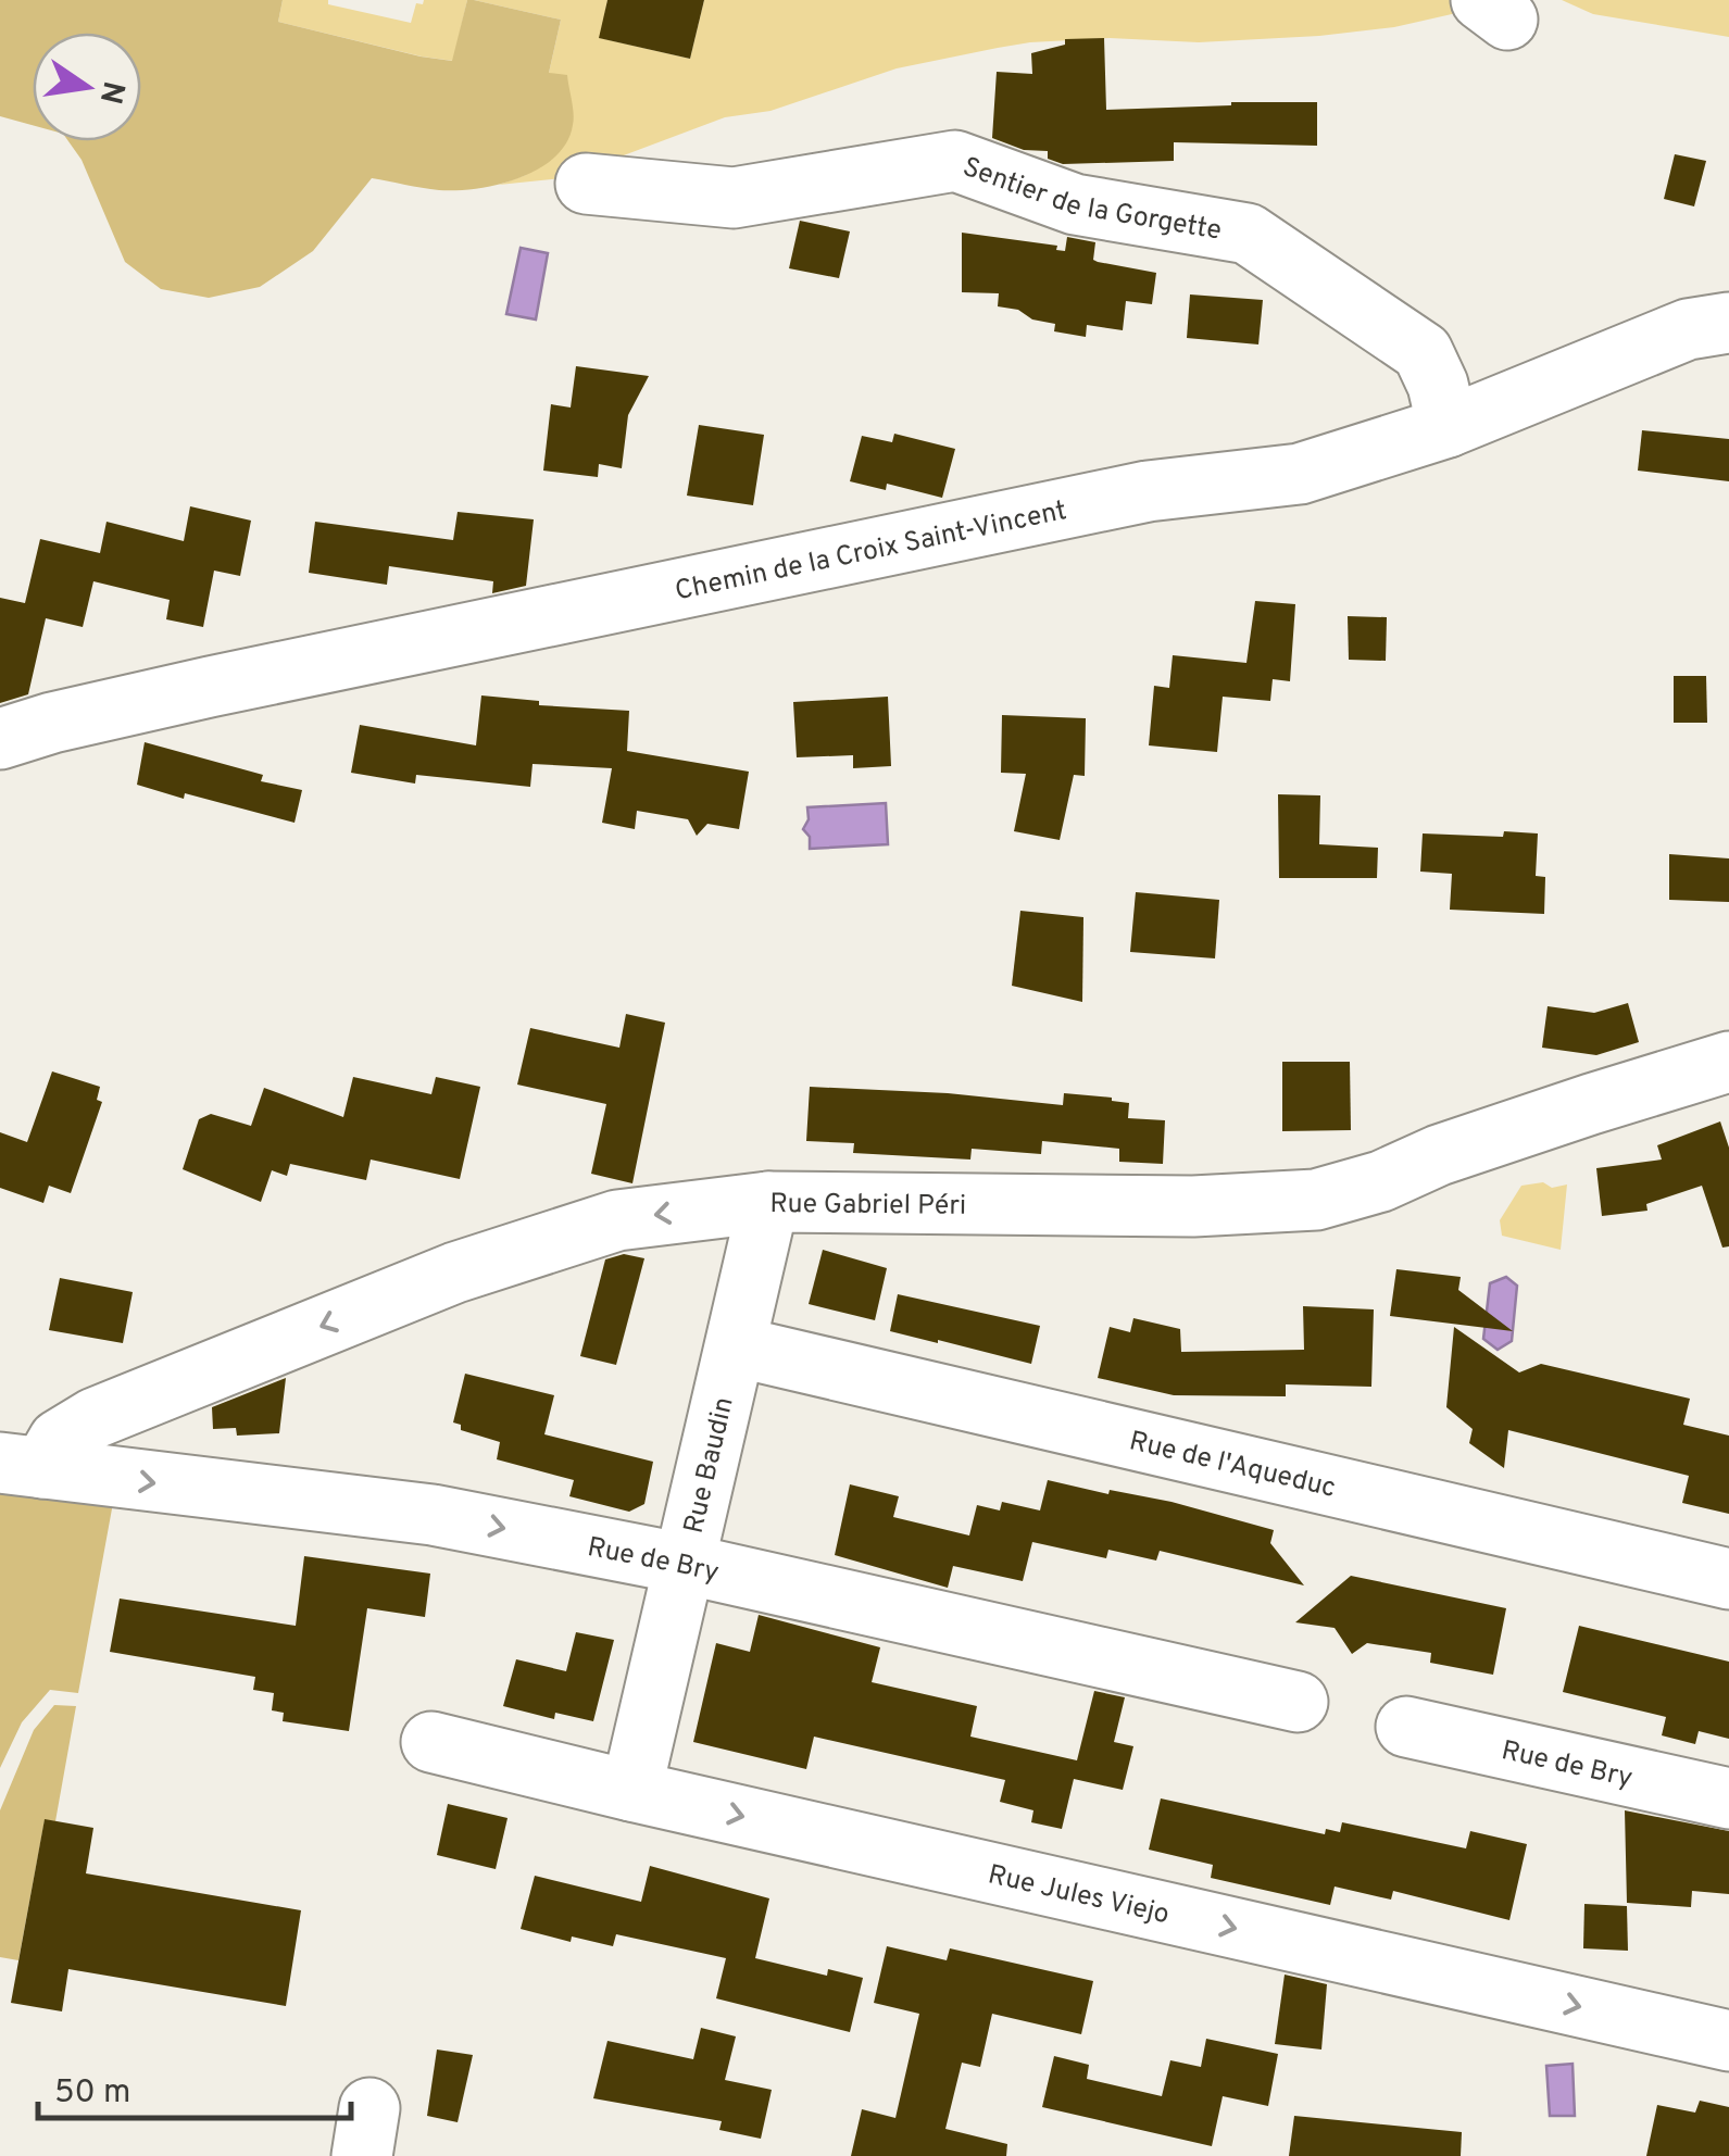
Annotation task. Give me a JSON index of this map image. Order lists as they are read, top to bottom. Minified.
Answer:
{"streets":{"street":["Sentier de la Gorgette","Chemin de la Croix Saint-Vincent","Rue Gabriel Péri","Rue de l'Aqueduc","Rue Baudin","Rue de Bry","Rue Jules Viejo"]},"crossings":[["Sentier de la Gorgette","Chemin de la Croix Saint-Vincent"],["Rue Gabriel Péri","Rue Baudin"],["Rue Gabriel Péri","Rue de Bry"],["Rue de l'Aqueduc","Rue Baudin"],["Rue Baudin","Rue de Bry"],["Rue Baudin","Rue Jules Viejo"]],"one_way":["Rue Gabriel Péri","Rue de Bry","Rue Jules Viejo"],"scale_bar":"50 m","north":"right"}
